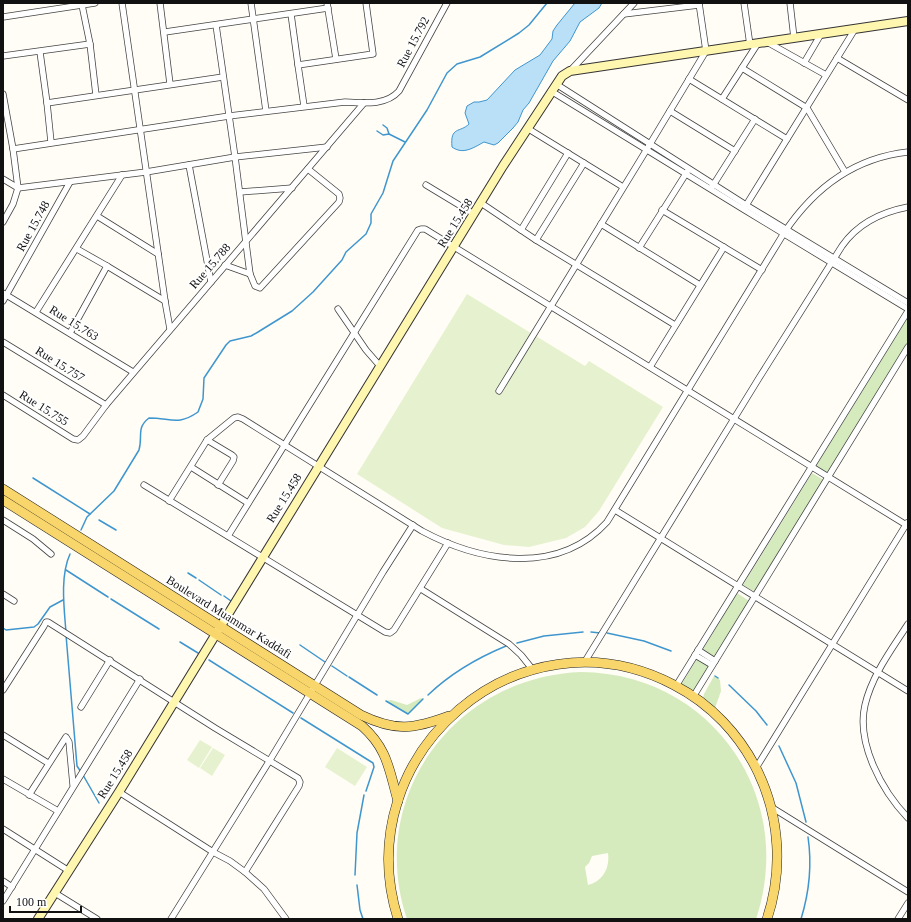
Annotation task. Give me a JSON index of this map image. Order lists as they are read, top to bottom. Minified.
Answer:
{"streets":{"main road":["Rue 15.458","Boulevard Muammar Kaddafi"],"street":["Rue 15.792","Rue 15.748","Rue 15.788","Rue 15.763","Rue 15.757","Rue 15.755"]},"crossings":[["Rue 15.792","Rue 15.788"],["Rue 15.458","Boulevard Muammar Kaddafi"],["Rue 15.748","Rue 15.763"],["Rue 15.788","Rue 15.763"],["Rue 15.788","Rue 15.757"],["Rue 15.788","Rue 15.755"]],"scale_bar":"100 m"}
